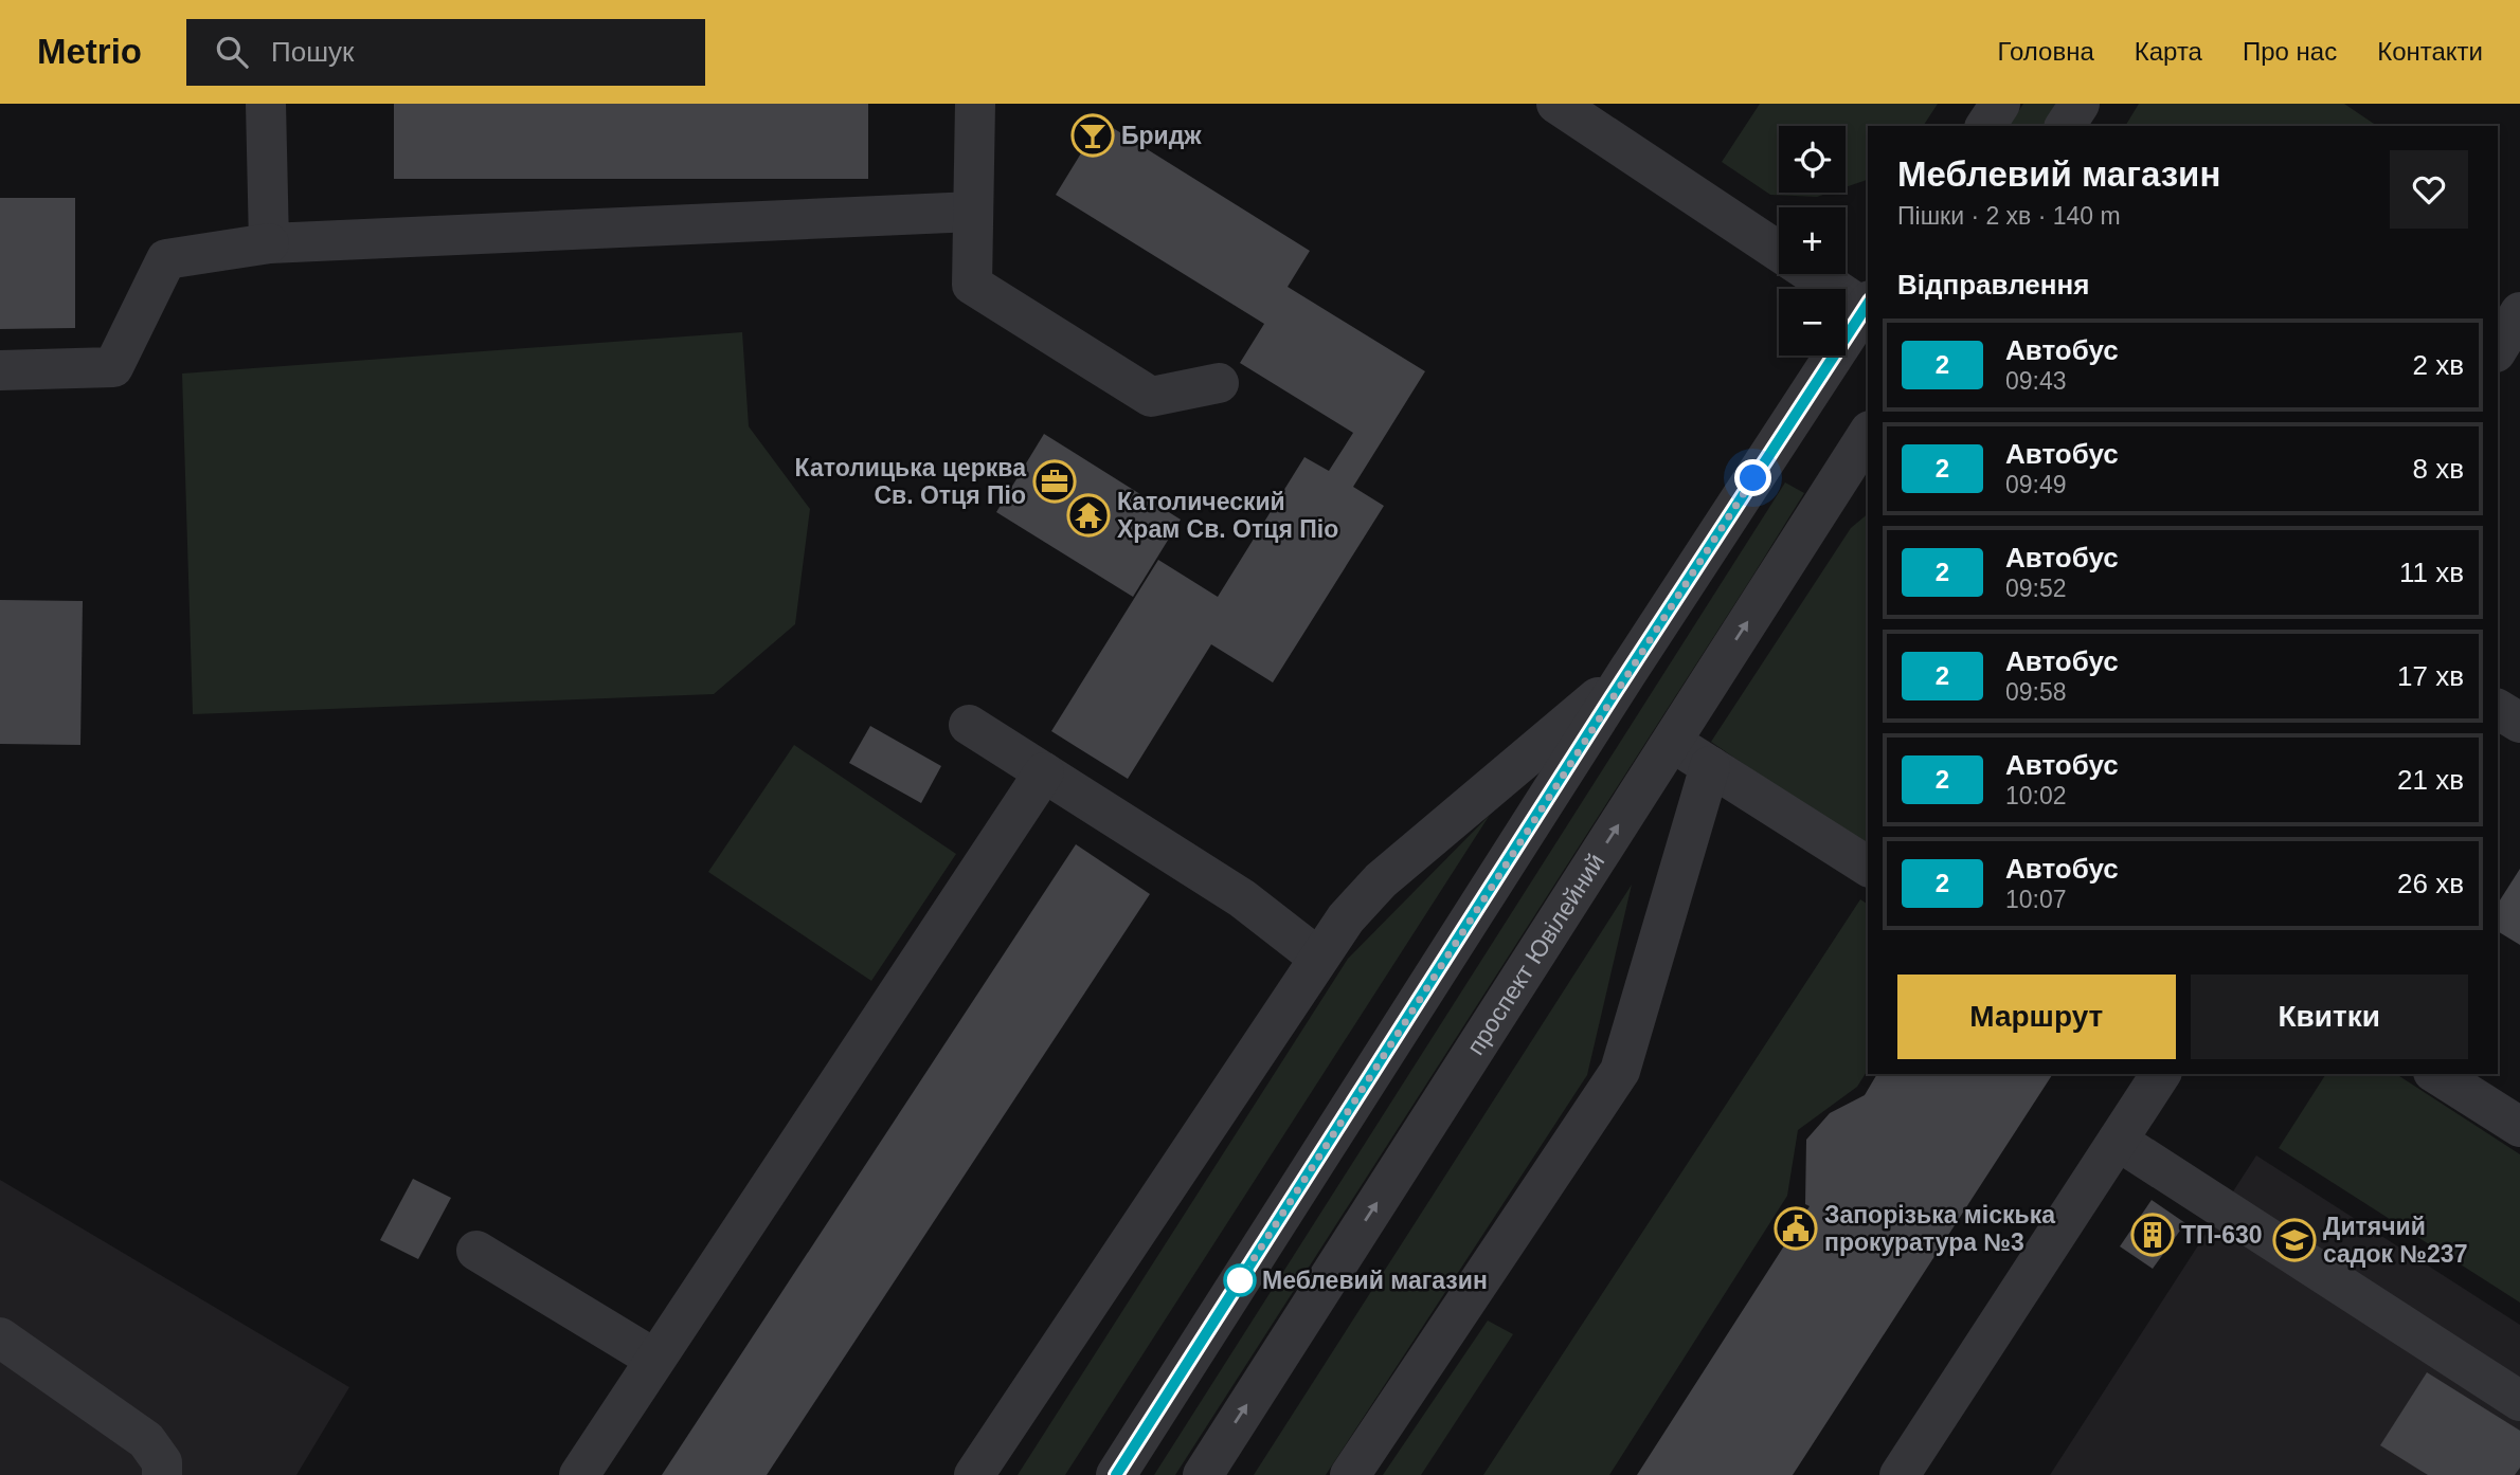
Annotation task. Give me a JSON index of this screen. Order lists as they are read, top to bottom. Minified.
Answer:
{"streets":{"street":["проспект Ювілейний"]},"places":{"bar":["Бридж"],"office":["Католицька церква Св. Отця Піо"],"temple":["Католический Храм Св. Отця Піо"],"public building":["Запорізька міскька прокуратура №3"],"building":["ТП-630"],"school or university":["Дитячий садок №237"],"other":["Меблевий магазин"]},"lines":["bus line 2"],"page":{"header":"Metrio","search":"Пошук","nav":["Головна","Карта","Про нас","Контакти"],"map_buttons":["+","−"],"heading":[["Меблевий магазин","Пішки · 2 хв · 140 m"],"Відправлення"],"list":[{"mark":"2","name":"Автобус","note":"09:43","value":"2 хв"},{"mark":"2","name":"Автобус","note":"09:49","value":"8 хв"},{"mark":"2","name":"Автобус","note":"09:52","value":"11 хв"},{"mark":"2","name":"Автобус","note":"09:58","value":"17 хв"},{"mark":"2","name":"Автобус","note":"10:02","value":"21 хв"},{"mark":"2","name":"Автобус","note":"10:07","value":"26 хв"}],"buttons":["Маршрут","Квитки"]}}
